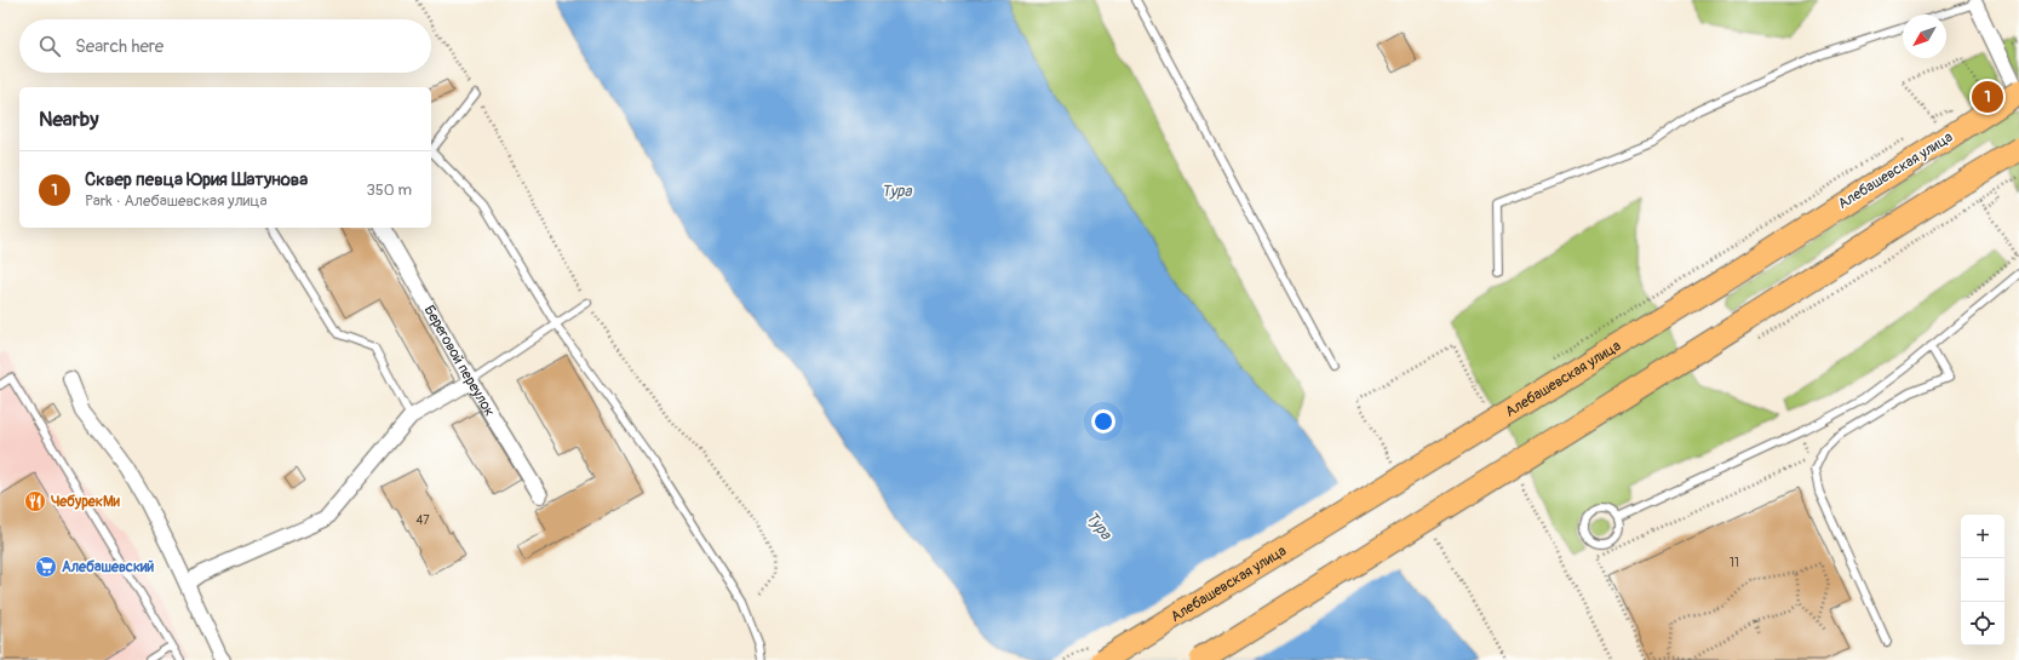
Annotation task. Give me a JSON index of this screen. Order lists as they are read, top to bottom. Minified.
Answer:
{"streets":{"main road":["Алебашевская улица"],"street":["Береговой переулок"]},"water":["Тура"],"places":{"restaurant":["ЧебурекМи"],"supermarket":["Алебашевский"]},"house_numbers":["47","11"],"north":"bottom left","page":{"search":"Search here","pins":"1","heading":"Nearby","list":[{"mark":"1","name":"Сквер певца Юрия Шатунова","note":"Park · Алебашевская улица","value":"350 m"}],"map_buttons":["+","−"]}}
